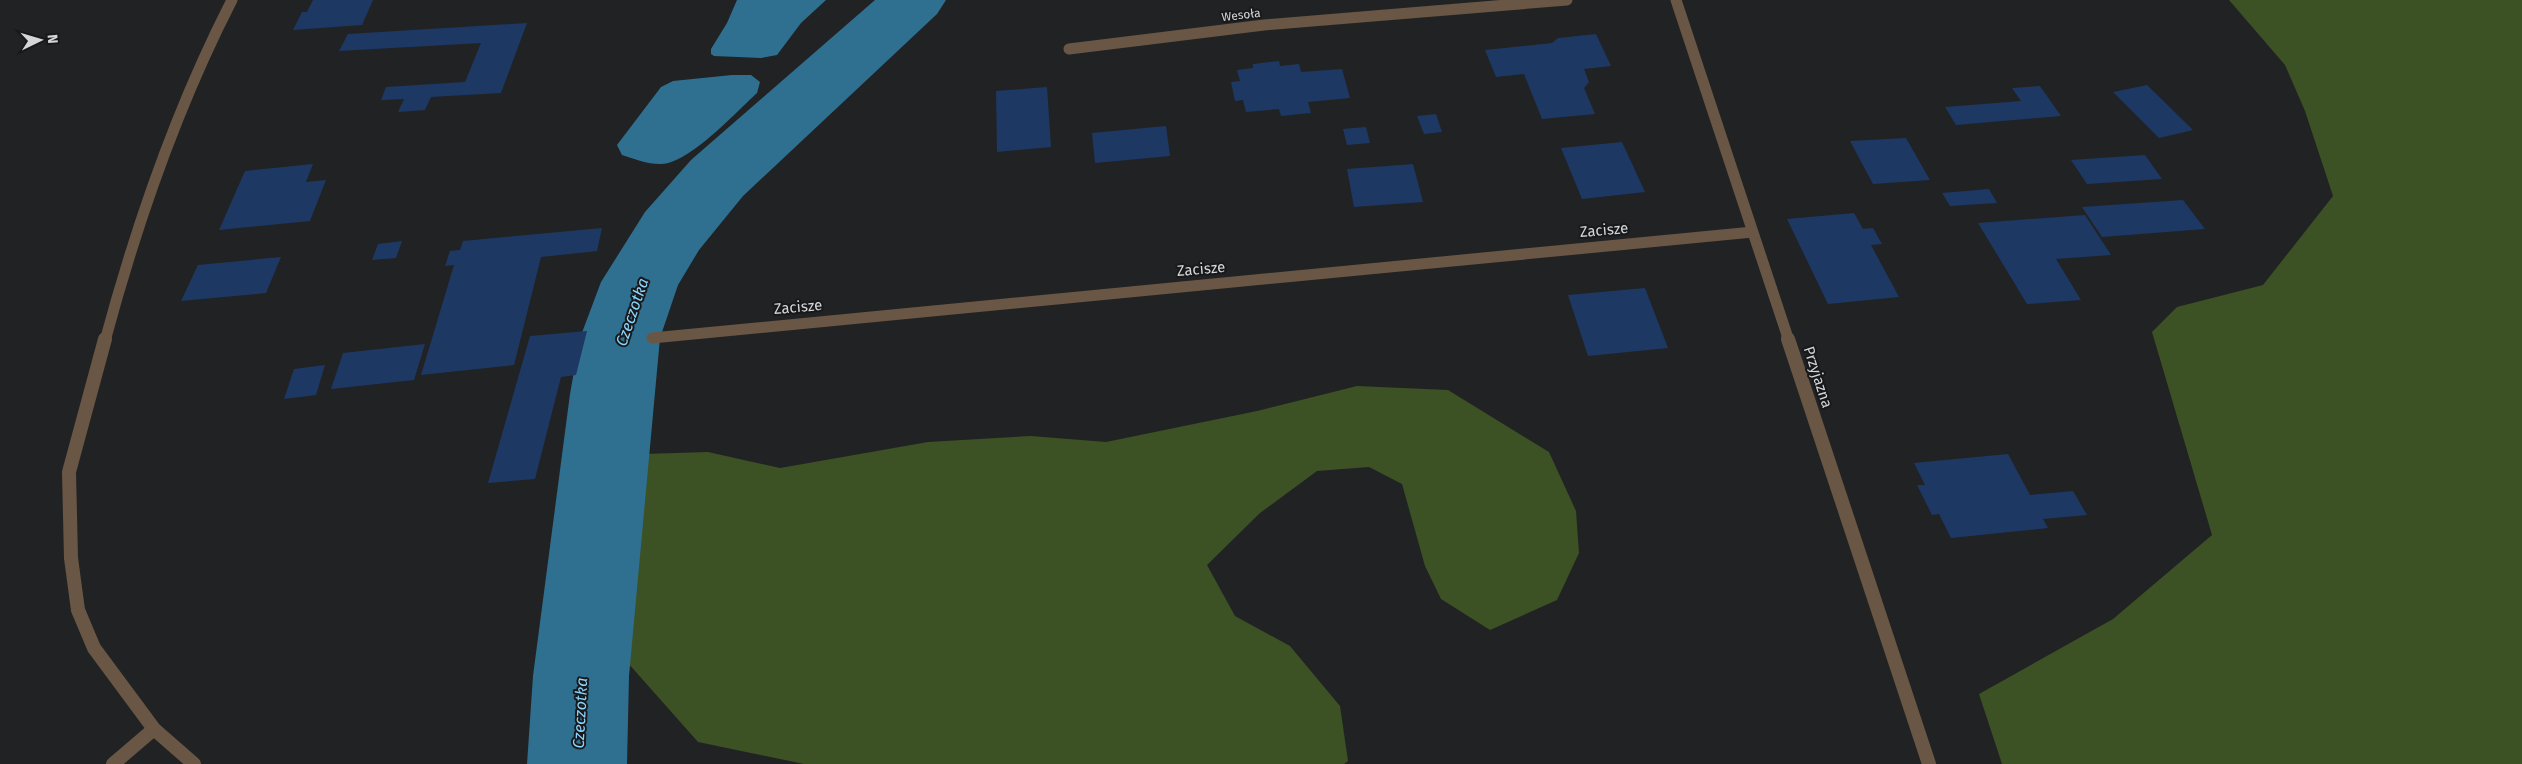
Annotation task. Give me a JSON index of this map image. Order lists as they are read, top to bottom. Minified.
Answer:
{"streets":{"street":["Wesoła","Zacisze","Przyjazna"]},"crossings":[["Zacisze","Przyjazna"]],"water":["Czeczotka"],"north":"right"}
